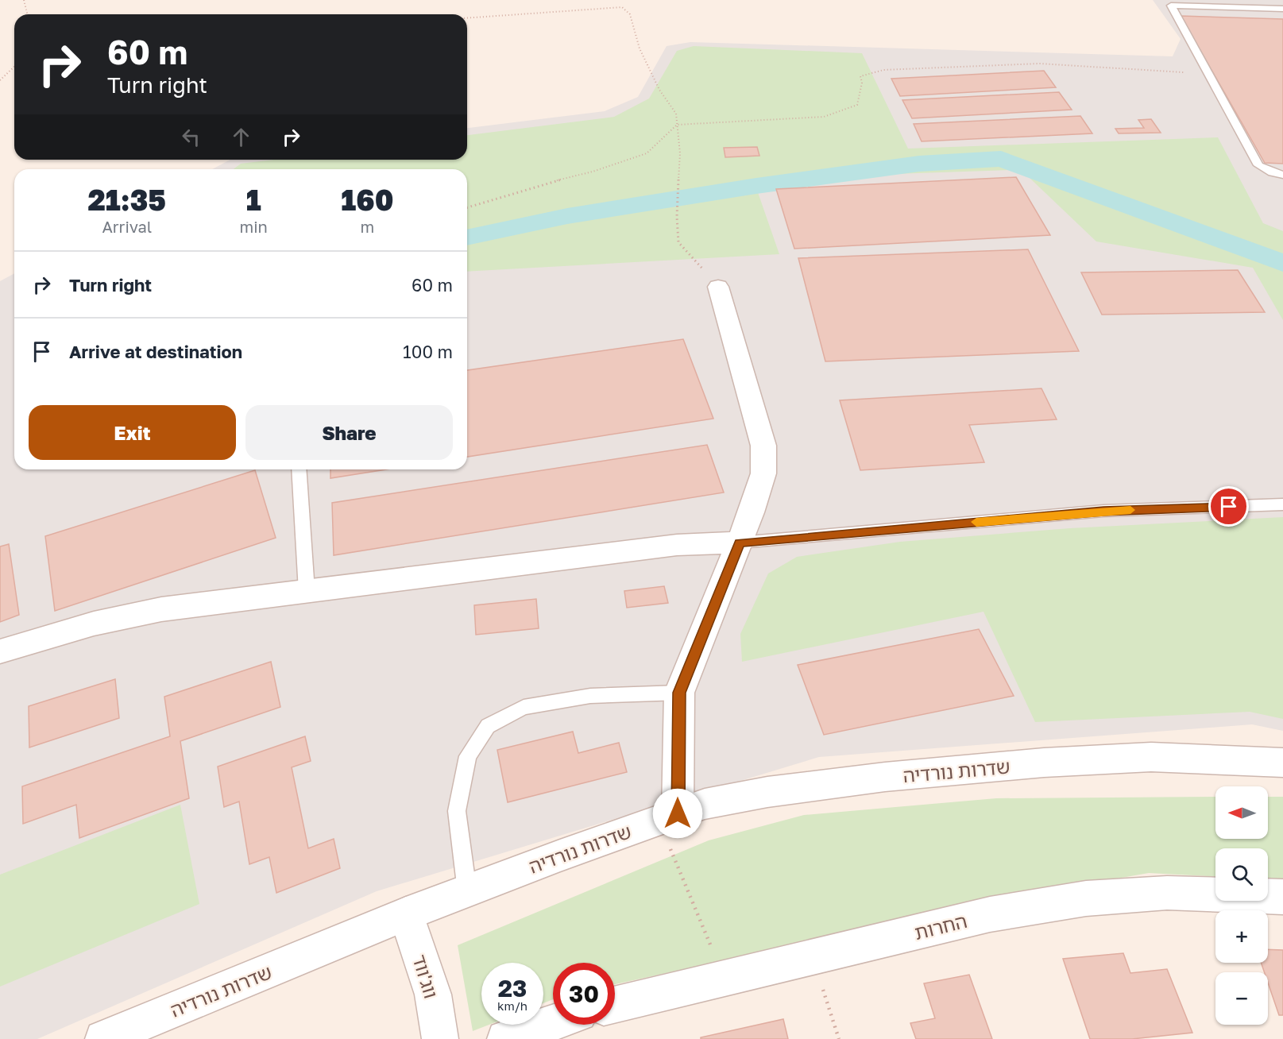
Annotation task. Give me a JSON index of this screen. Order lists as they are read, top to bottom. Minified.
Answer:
{"streets":{"street":["שדרות נורדיה","החרות","ווג'ווד"]},"crossings":[["שדרות נורדיה","ווג'ווד"]],"north":"left","page":{"turn":["60 m","Turn right"],"eta":["21:35","Arrival","1","min","160","m"],"list":[{"name":"Turn right","value":"60 m"},{"name":"Arrive at destination","value":"100 m"}],"buttons":["Exit","Share"],"map_buttons":["+","−"],"speed":"23 km/h","limit":"30"}}
